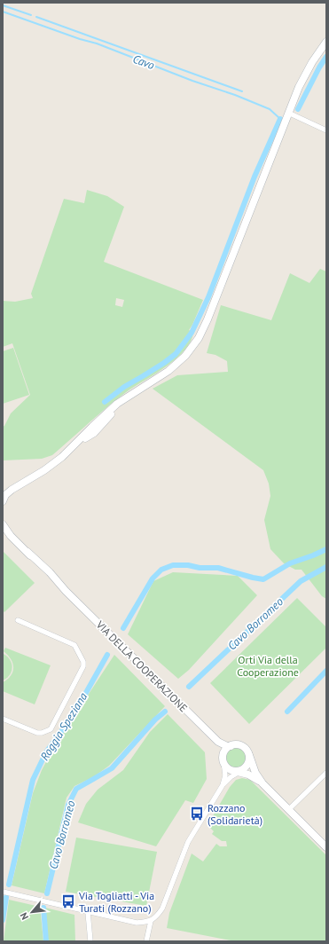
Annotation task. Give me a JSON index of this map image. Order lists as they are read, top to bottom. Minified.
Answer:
{"streets":{"street":["VIA DELLA COOPERAZIONE"]},"water":["Cavo","Cavo Borromeo","Roggia Speziana"],"parks":["Orti Via della Cooperazione"],"places":{"bus stop":["Rozzano (Solidarietà)","Via Togliatti - Via Turati (Rozzano)"]},"north":"bottom left"}
